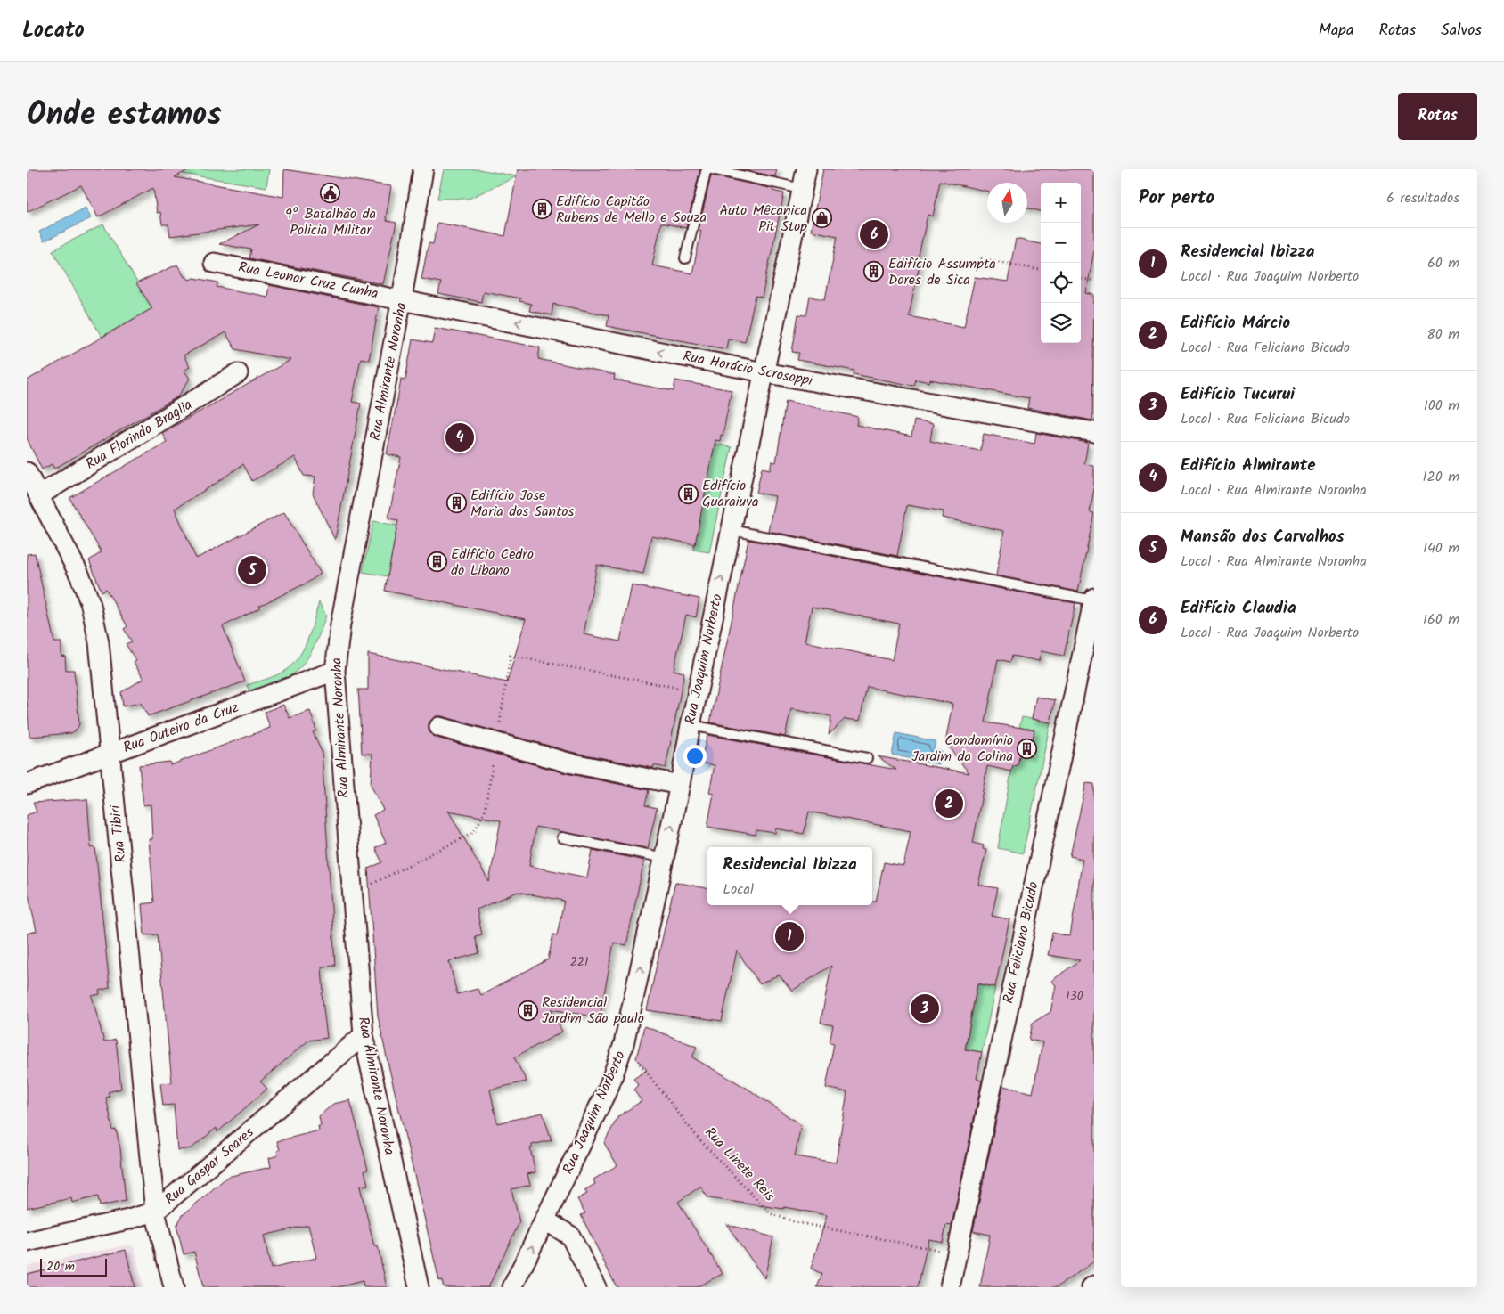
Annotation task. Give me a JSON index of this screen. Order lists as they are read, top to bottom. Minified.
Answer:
{"streets":{"street":["Rua Leonor Cruz Cunha","Rua Horácio Scrosoppi","Rua Almirante Noronha","Rua Florindo Braglia","Rua Joaquim Norberto","Rua Outeiro da Cruz","Rua Tibiri","Rua Feliciano Bicudo","Rua Gaspar Soares"],"path":["Rua Linete Reis"]},"crossings":[["Rua Leonor Cruz Cunha","Rua Horácio Scrosoppi"],["Rua Leonor Cruz Cunha","Rua Almirante Noronha"],["Rua Horácio Scrosoppi","Rua Almirante Noronha"],["Rua Horácio Scrosoppi","Rua Joaquim Norberto"],["Rua Almirante Noronha","Rua Outeiro da Cruz"],["Rua Almirante Noronha","Rua Gaspar Soares"],["Rua Florindo Braglia","Rua Tibiri"],["Rua Joaquim Norberto","Rua Linete Reis"],["Rua Outeiro da Cruz","Rua Tibiri"],["Rua Tibiri","Rua Gaspar Soares"],["Rua Feliciano Bicudo","Rua Linete Reis"]],"one_way":["Rua Horácio Scrosoppi","Rua Joaquim Norberto"],"places":{"public building":["9º Batalhão da Policia Militar"],"building":["Edifício Capitão Rubens de Mello e Souza","Edifício Assumpta Dores de Sica","Edifício Guaraiuva","Edifício Jose Maria dos Santos","Edifício Cedro do Libano","Condomínio Jardim da Colina","Residencial Jardim São paulo"],"shop":["Auto Mêcanica Pit Stop"]},"house_numbers":["221","130"],"scale_bar":"20 m","north":"top","page":{"header":"Locato","nav":["Mapa","Rotas","Salvos"],"title":"Onde estamos","buttons":"Rotas","heading":["Por perto","6 resultados"],"map_buttons":["+","−"],"pins":["6","4","5","2","1","3"],"list":[{"mark":"1","name":"Residencial Ibizza","note":"Local · Rua Joaquim Norberto","value":"60 m"},{"mark":"2","name":"Edifício Márcio","note":"Local · Rua Feliciano Bicudo","value":"80 m"},{"mark":"3","name":"Edifício Tucurui","note":"Local · Rua Feliciano Bicudo","value":"100 m"},{"mark":"4","name":"Edifício Almirante","note":"Local · Rua Almirante Noronha","value":"120 m"},{"mark":"5","name":"Mansão dos Carvalhos","note":"Local · Rua Almirante Noronha","value":"140 m"},{"mark":"6","name":"Edifício Claudia","note":"Local · Rua Joaquim Norberto","value":"160 m"}],"popup":["Residencial Ibizza","Local"],"scale":"20 m"}}
